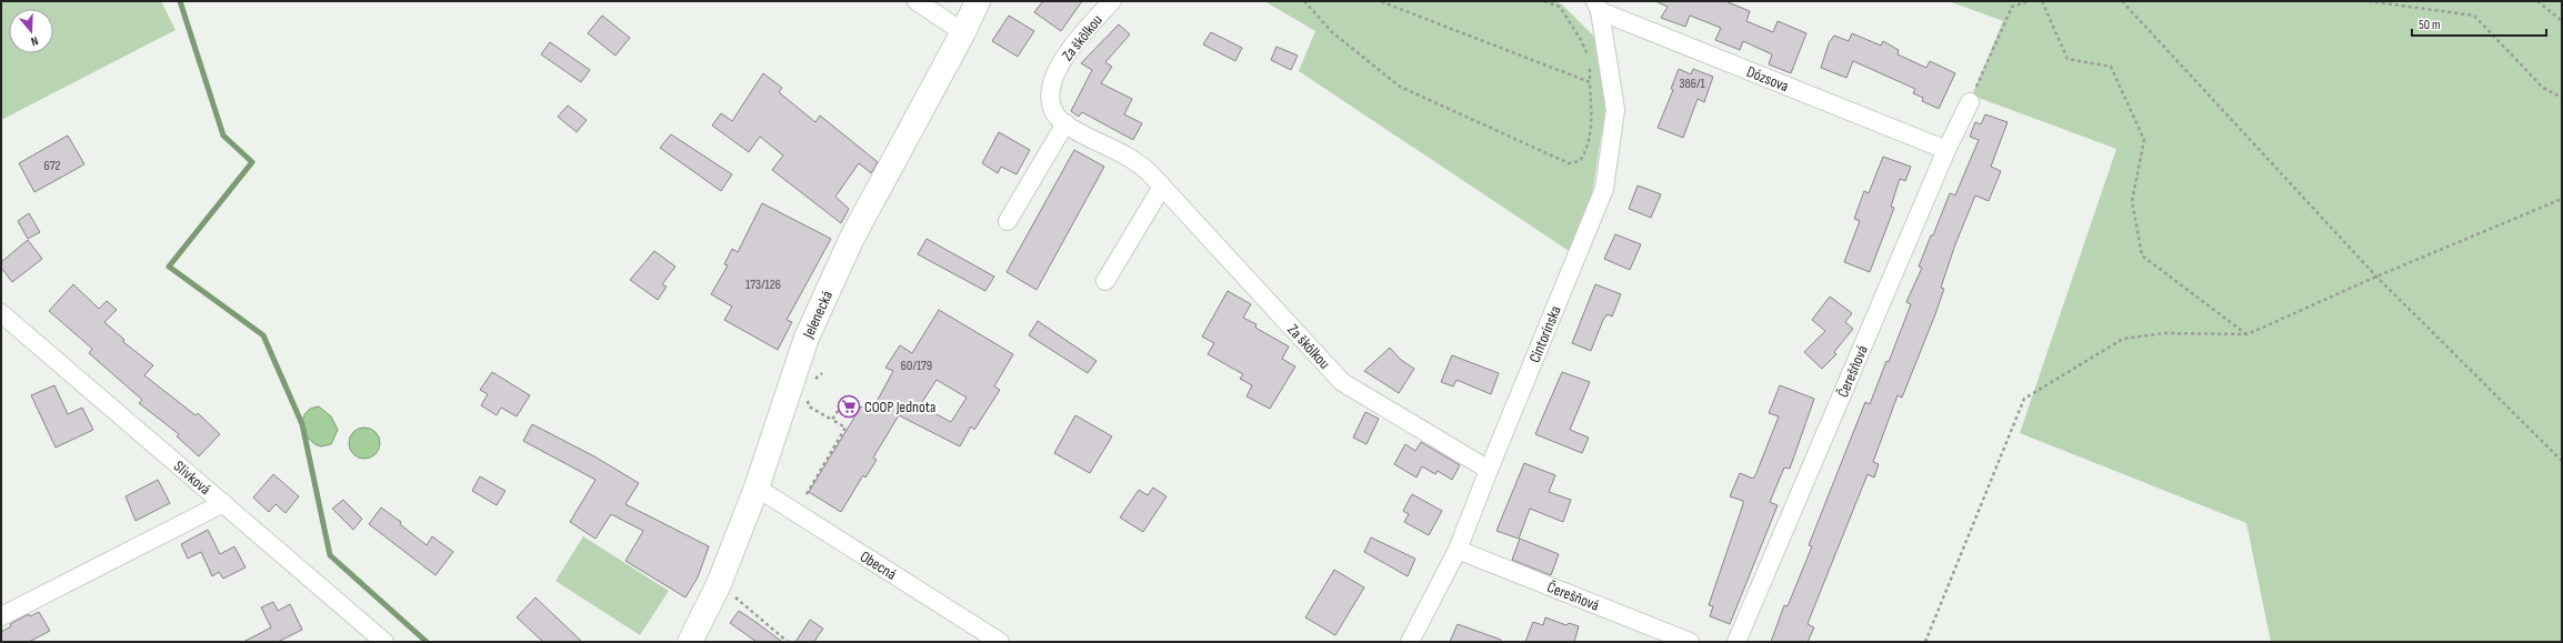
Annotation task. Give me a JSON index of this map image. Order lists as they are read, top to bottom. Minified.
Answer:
{"streets":{"street":["Za škôlkou","Dózsova","Jelenecká","Cintorínska","Čerešňová","Slivková","Obecná"]},"crossings":[["Za škôlkou","Cintorínska"],["Dózsova","Cintorínska"],["Dózsova","Čerešňová"],["Jelenecká","Obecná"],["Cintorínska","Čerešňová"]],"places":{"supermarket":["COOP Jednota"]},"house_numbers":["386/1","672","173/126","60/179"],"scale_bar":"50 m","north":"bottom"}
